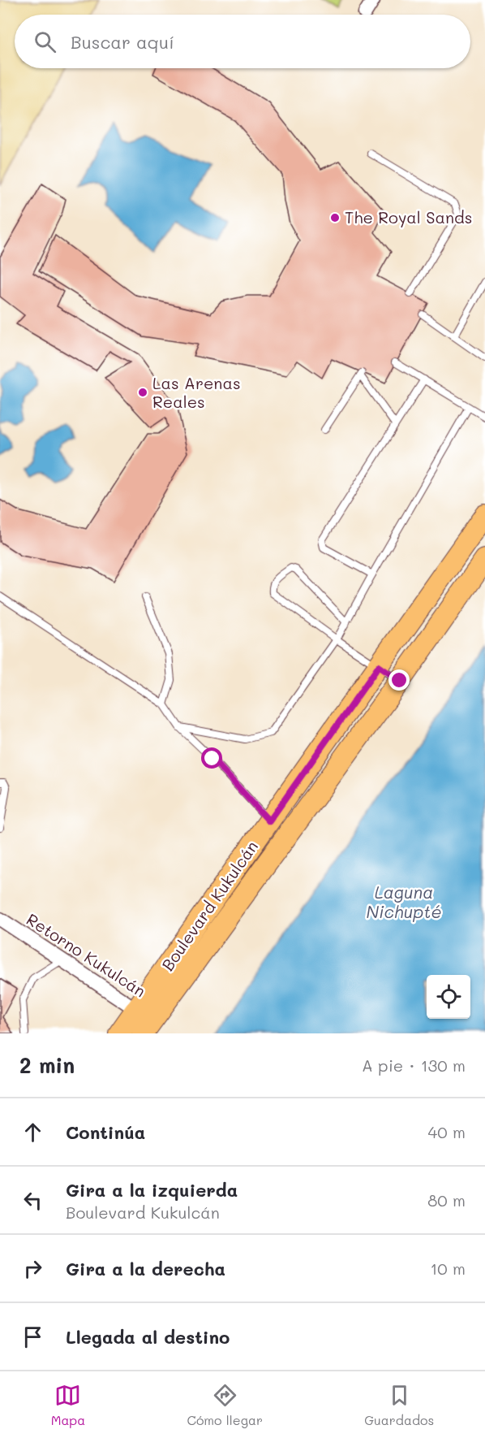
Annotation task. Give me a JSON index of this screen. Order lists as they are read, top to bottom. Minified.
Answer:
{"streets":{"main road":["Boulevard Kukulcán"],"street":["Retorno Kukulcán"]},"crossings":[["Boulevard Kukulcán","Retorno Kukulcán"]],"water":["Laguna Nichupté"],"places":["The Royal Sands","Las Arenas Reales"],"page":{"search":"Buscar aquí","heading":["2 min","A pie · 130 m"],"list":[["Continúa","40 m"],["Gira a la izquierda","Boulevard Kukulcán","80 m"],["Gira a la derecha","10 m"],"Llegada al destino"],"nav":["Mapa","Cómo llegar","Guardados"]}}
